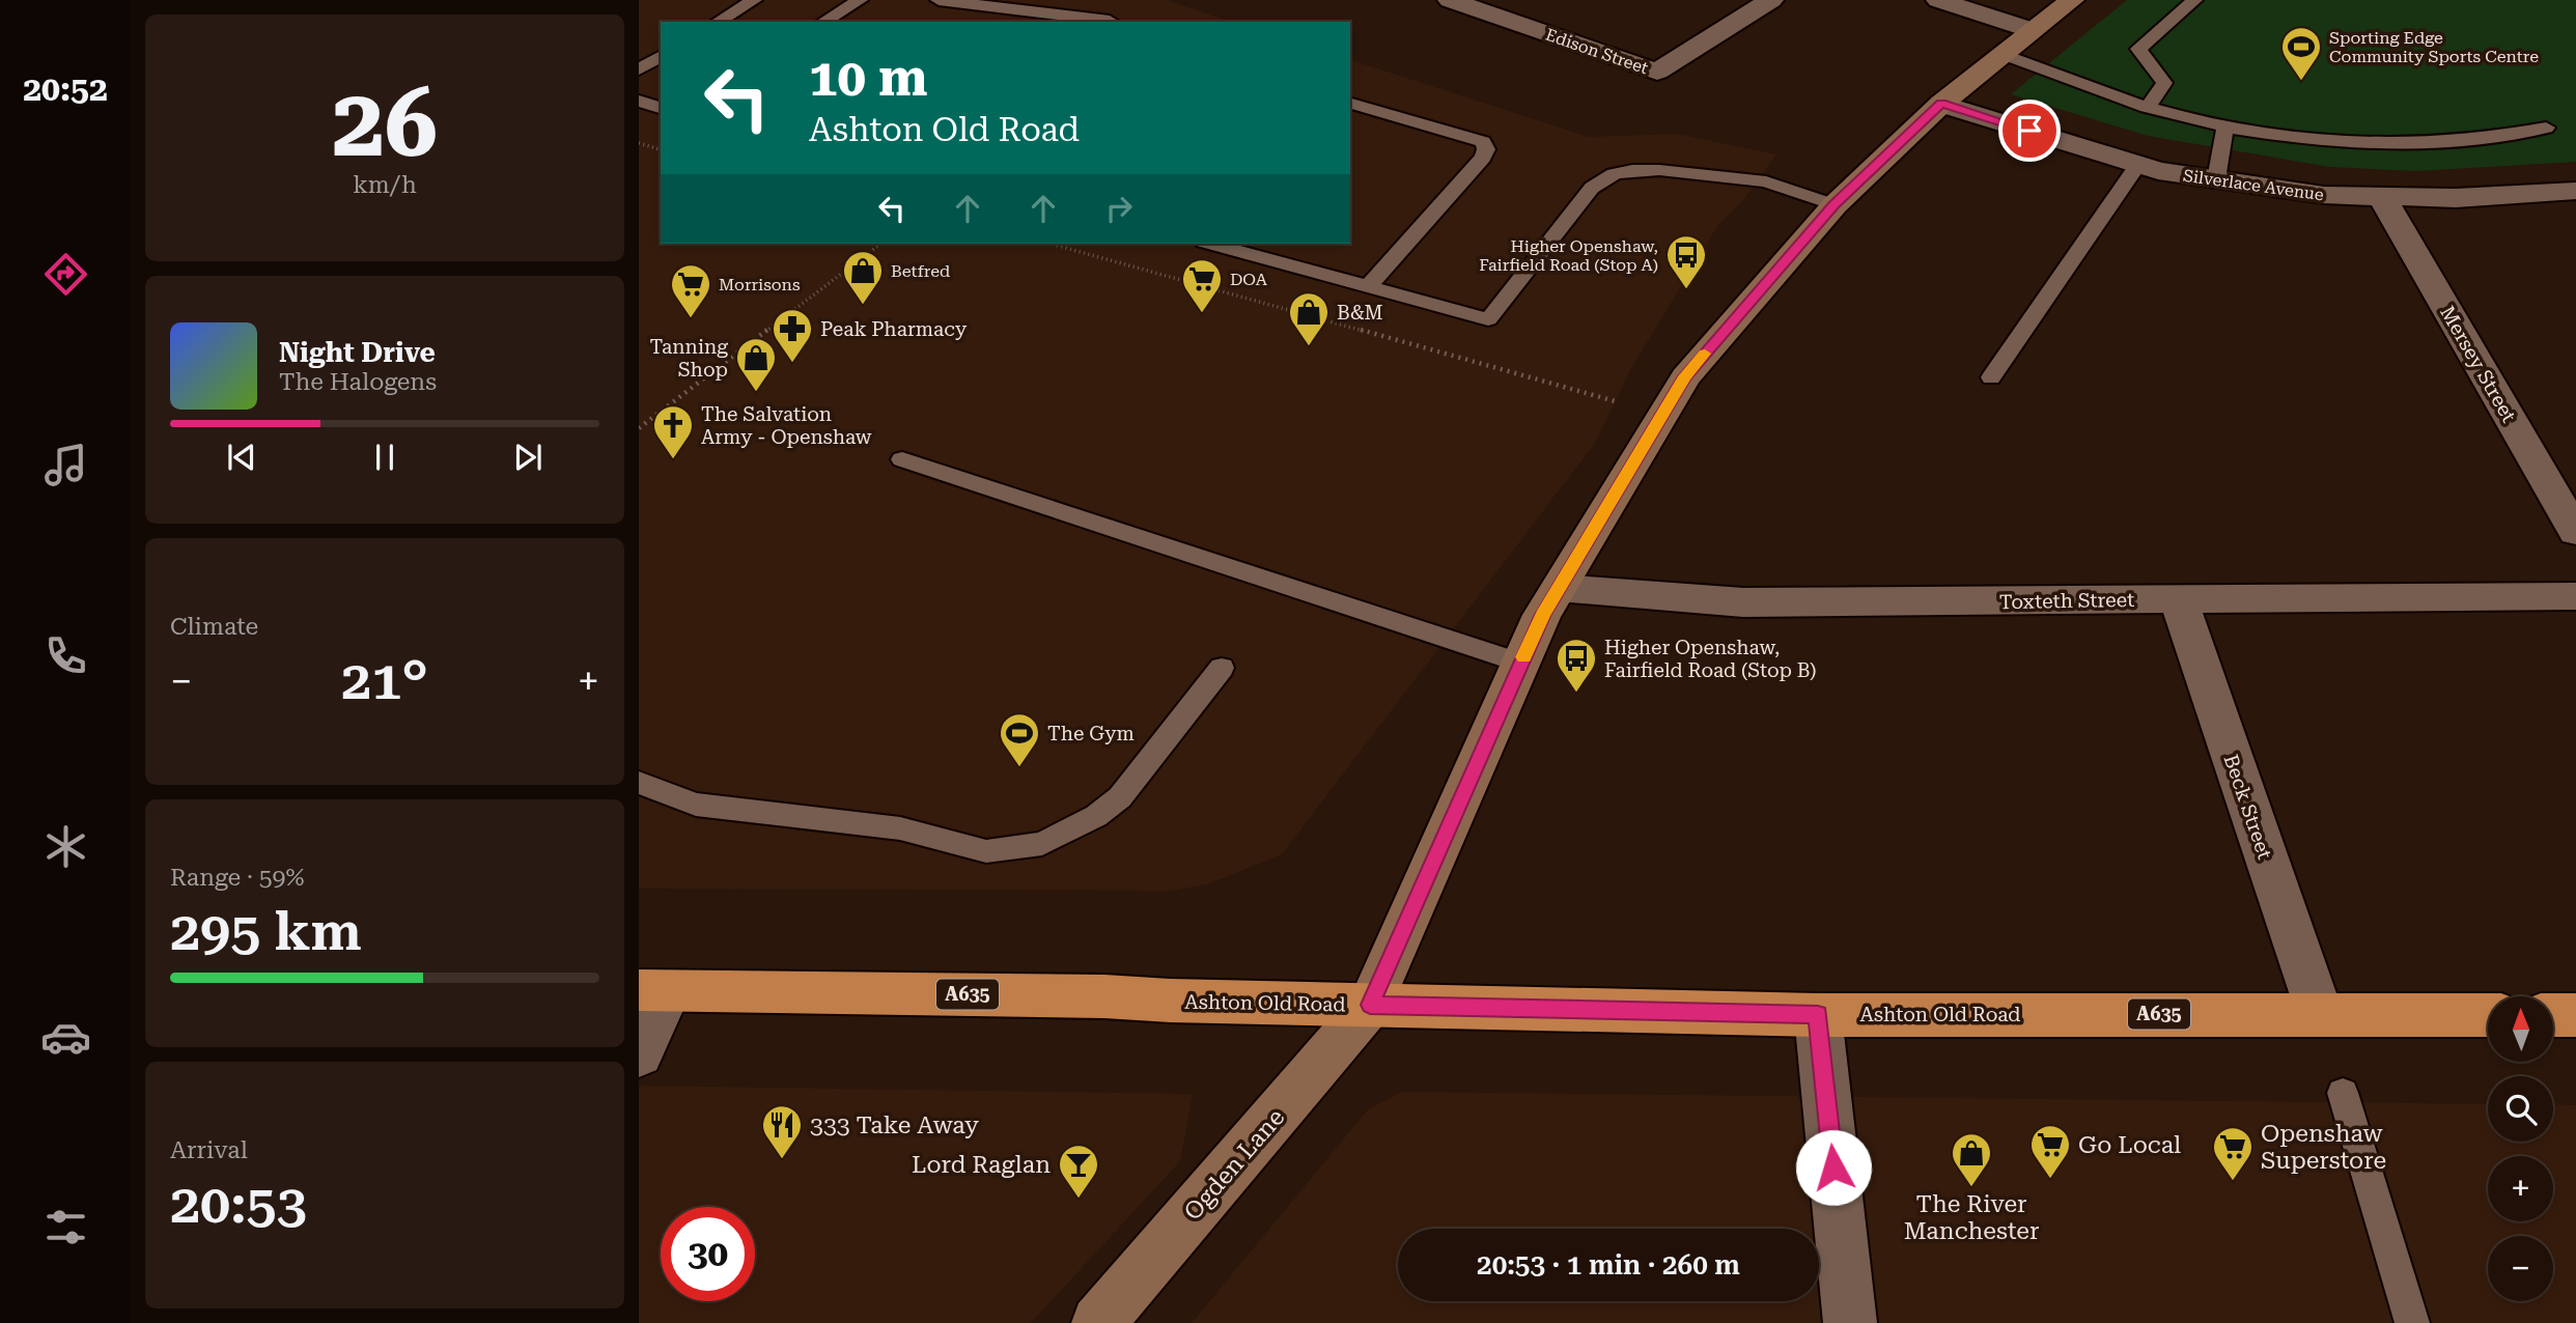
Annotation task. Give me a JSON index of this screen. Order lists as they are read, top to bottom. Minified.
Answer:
{"streets":{"highway":["A635","Ashton Old Road"],"street":["Edison Street","Silverlace Avenue","Mersey Street","Toxteth Street","Beck Street","Ogden Lane"]},"crossings":[["Silverlace Avenue","Mersey Street"],["Silverlace Avenue","Ogden Lane"],["Toxteth Street","Beck Street"],["Toxteth Street","Ogden Lane"],["Beck Street","Ashton Old Road"],["Ashton Old Road","Ogden Lane"]],"places":{"sports":["Sporting Edge Community Sports Centre","The Gym"],"bus stop":["Higher Openshaw, Fairfield Road (Stop A)","Higher Openshaw, Fairfield Road (Stop B)"],"shop":["Betfred","B&M","Tanning Shop","The River Manchester"],"supermarket":["DOA","Morrisons","Go Local","Openshaw Superstore"],"pharmacy":["Peak Pharmacy"],"church":["The Salvation Army - Openshaw"],"restaurant":["333 Take Away"],"bar":["Lord Raglan"]},"north":"top","page":{"tabs":"20:52","tile":[["26","km/h"],"Climate",["Range · 59%","295 km"],["Arrival","20:53"]],"turn":["10 m","Ashton Old Road"],"song":["Night Drive","The Halogens"],"heat":["−","21°","+"],"map_buttons":["+","−"],"limit":"30","trip":"20:53 · 1 min · 260 m"}}
